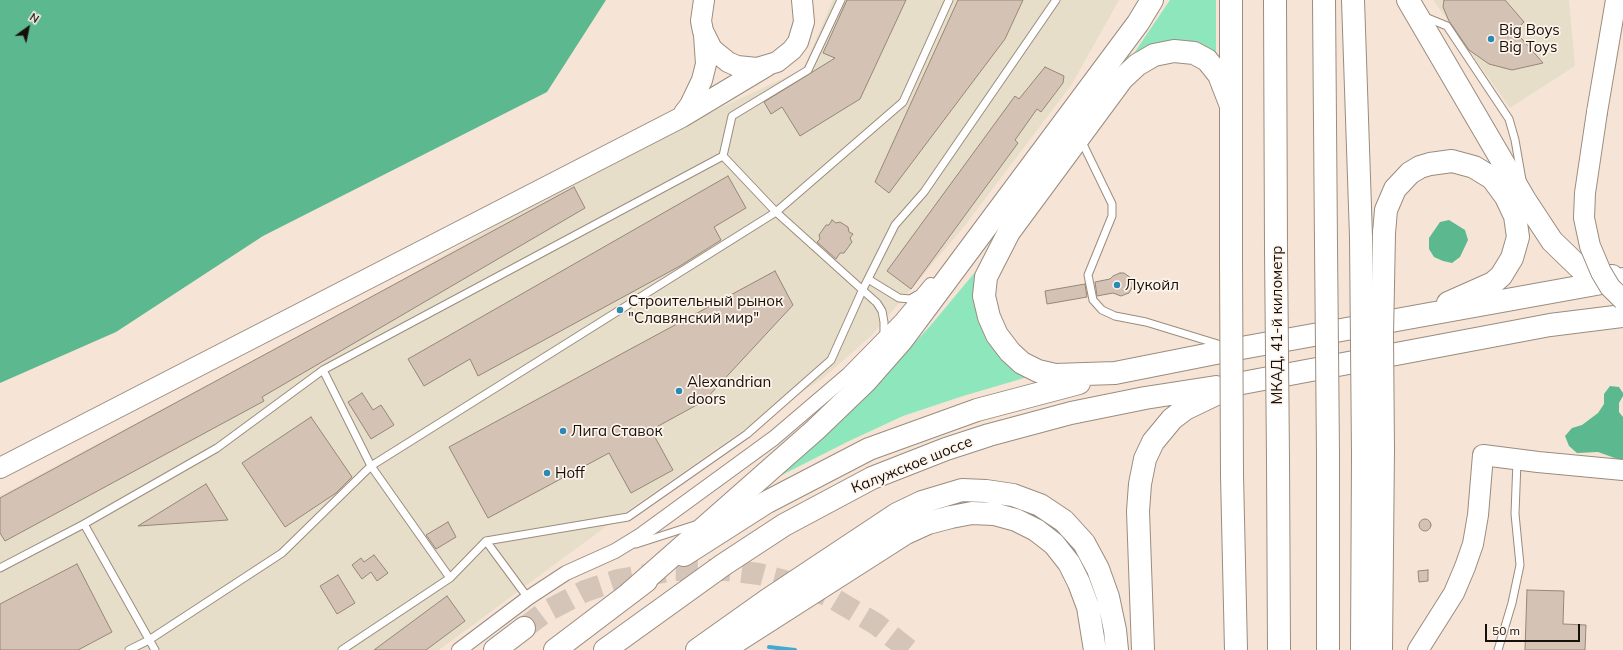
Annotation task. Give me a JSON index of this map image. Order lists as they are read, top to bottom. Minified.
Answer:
{"streets":{"main road":["МКАД, 41-й километр","Калужское шоссе"]},"places":["Big Boys Big Toys","Лукойл","Строительный рынок \"Славянский мир\"","Alexandrian doors","Лига Ставок","Hoff"],"scale_bar":"50 m","north":"top right"}
